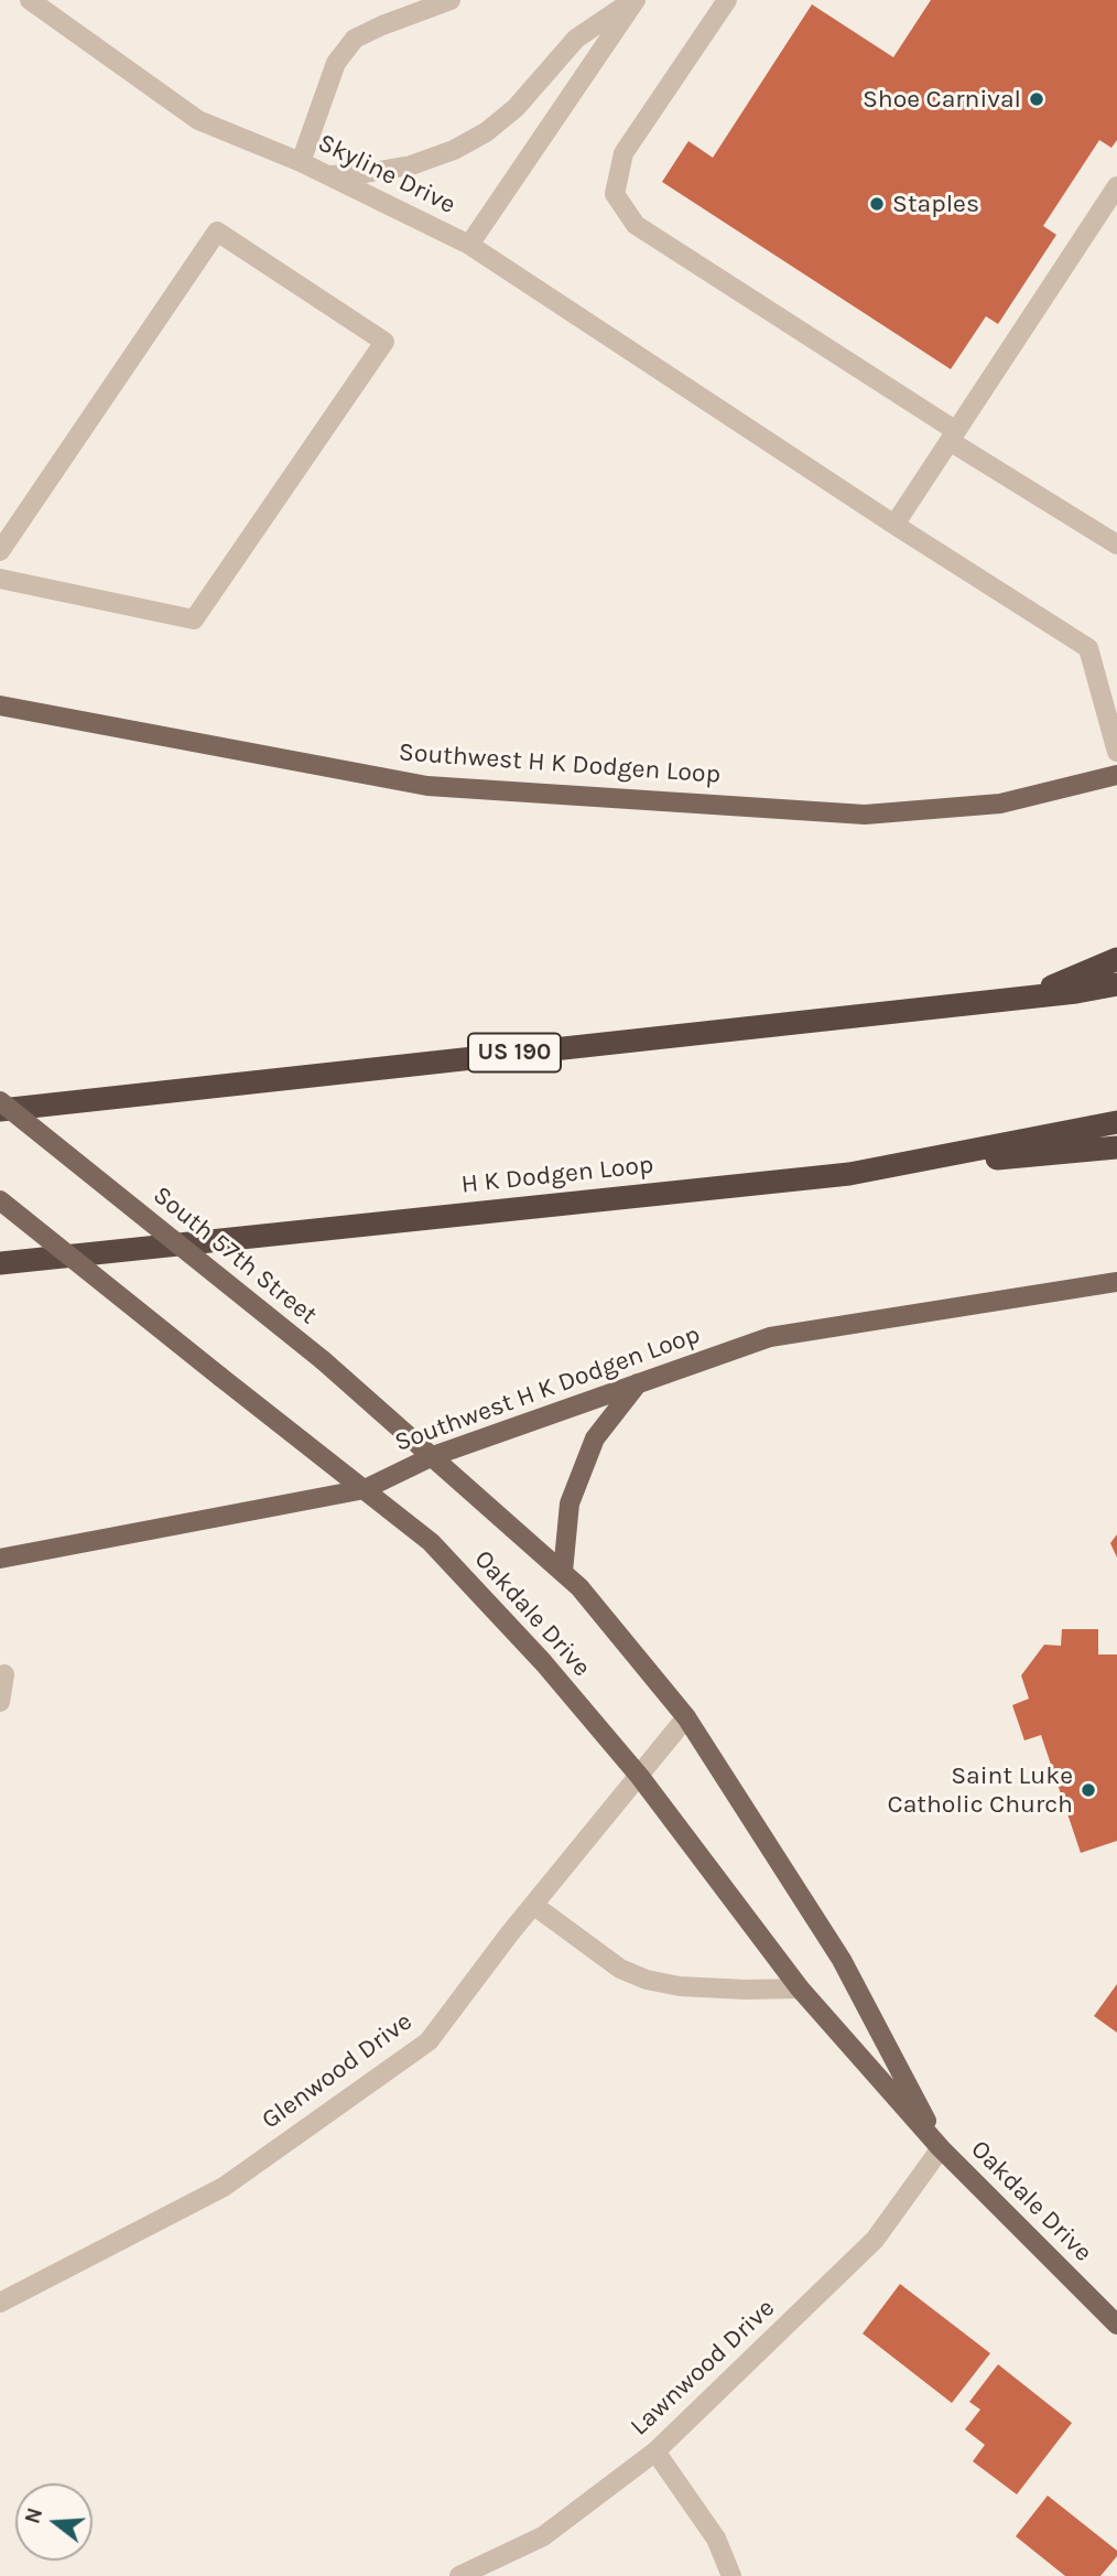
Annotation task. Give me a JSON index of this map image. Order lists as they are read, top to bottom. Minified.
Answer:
{"streets":{"highway":["US 190","H K Dodgen Loop"],"main road":["Southwest H K Dodgen Loop","South 57th Street","Oakdale Drive"],"street":["Skyline Drive","Glenwood Drive","Lawnwood Drive"]},"crossings":[["Southwest H K Dodgen Loop","South 57th Street"],["Southwest H K Dodgen Loop","Oakdale Drive"],["South 57th Street","Oakdale Drive"],["Oakdale Drive","Glenwood Drive"],["Oakdale Drive","Lawnwood Drive"]],"places":["Shoe Carnival","Staples","Saint Luke Catholic Church"],"north":"left"}
